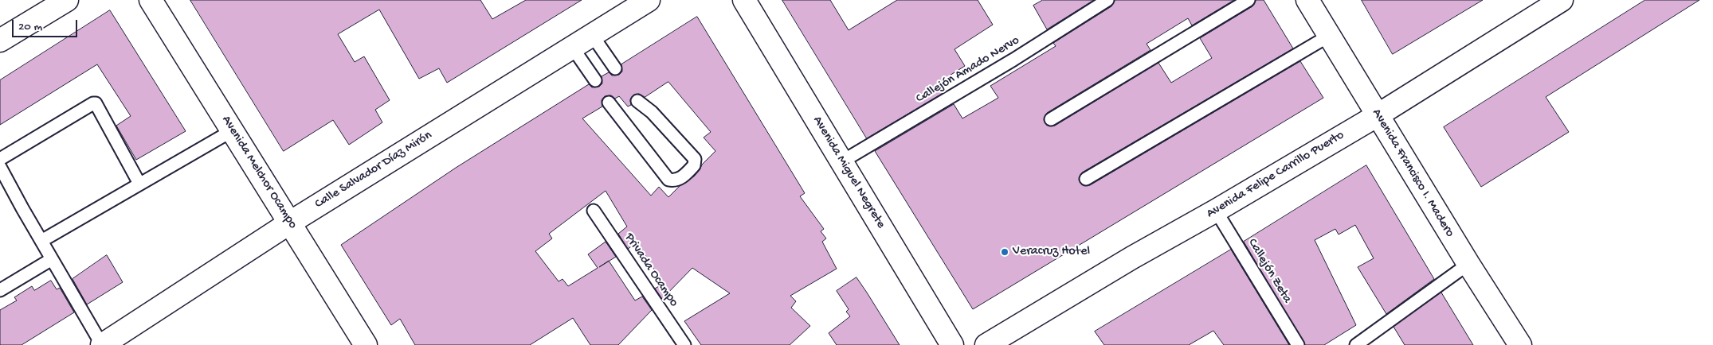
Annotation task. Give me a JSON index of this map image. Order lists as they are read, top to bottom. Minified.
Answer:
{"streets":{"main road":["Calle Salvador Díaz Mirón","Avenida Melchor Ocampo","Avenida Miguel Negrete","Avenida Francisco I. Madero","Avenida Felipe Carrillo Puerto"],"lane":["Callejón Amado Nervo","Privada Ocampo","Callejón Zeta"]},"crossings":[["Callejón Amado Nervo","Avenida Miguel Negrete"],["Calle Salvador Díaz Mirón","Avenida Melchor Ocampo"],["Avenida Francisco I. Madero","Avenida Felipe Carrillo Puerto"],["Avenida Felipe Carrillo Puerto","Callejón Zeta"]],"places":["Veracruz Hotel"],"scale_bar":"20 m"}
